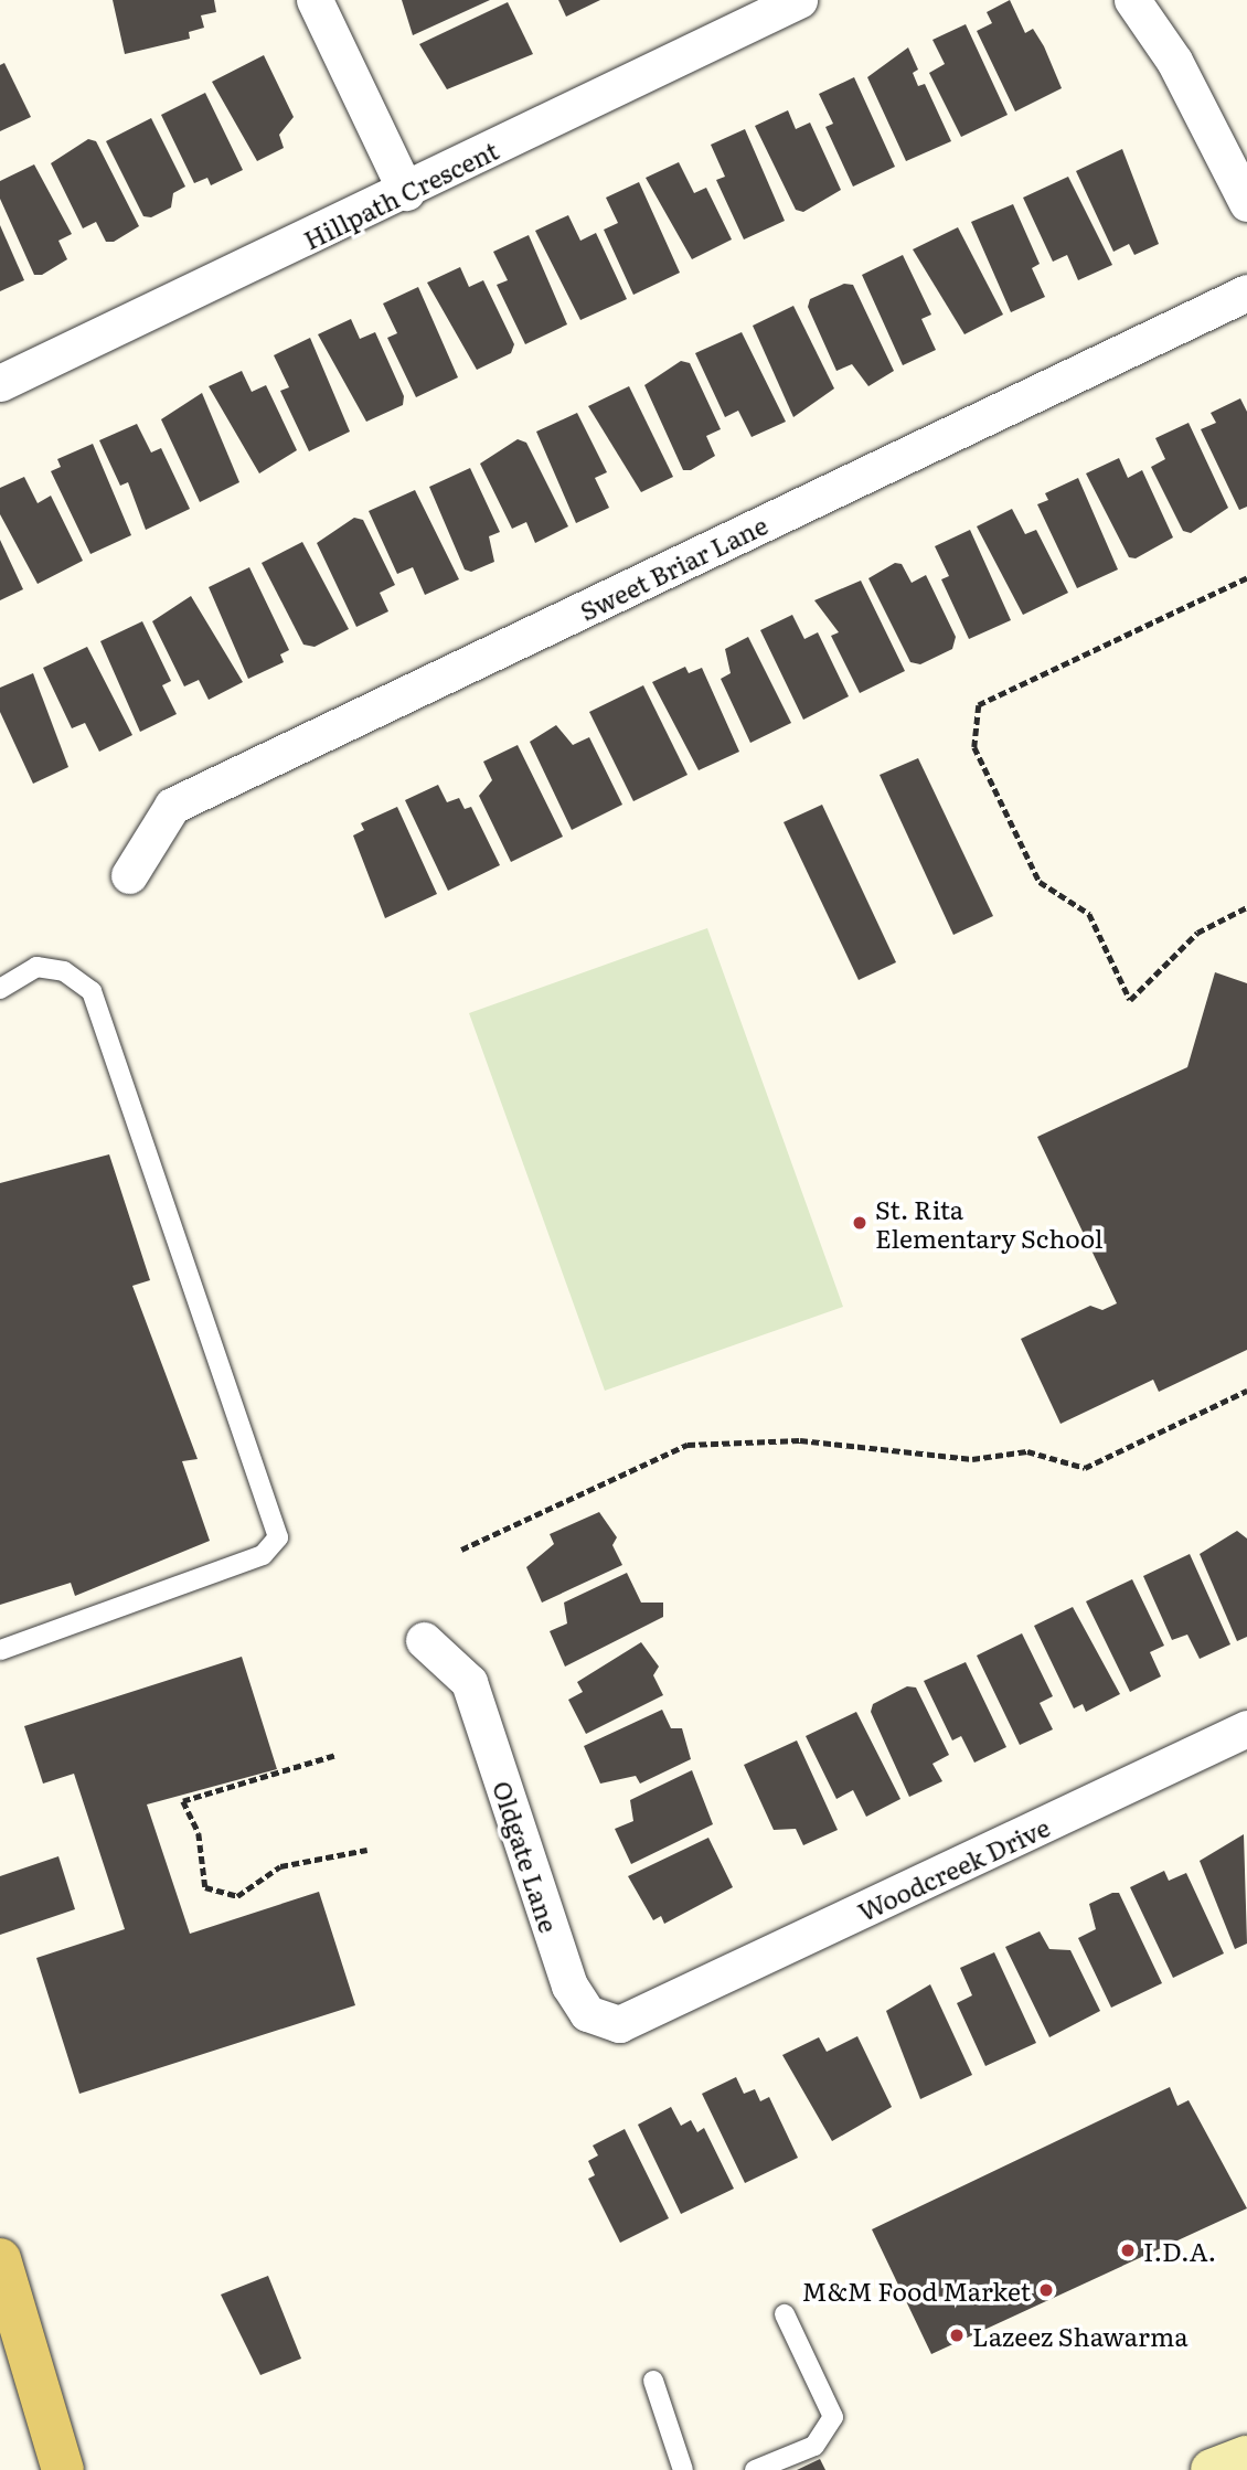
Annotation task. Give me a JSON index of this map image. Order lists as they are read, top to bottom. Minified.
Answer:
{"streets":{"street":["Hillpath Crescent","Sweet Briar Lane","Oldgate Lane","Woodcreek Drive"]},"crossings":[["Oldgate Lane","Woodcreek Drive"]],"places":["St. Rita Elementary School","I.D.A.","M&M Food Market","Lazeez Shawarma"]}
